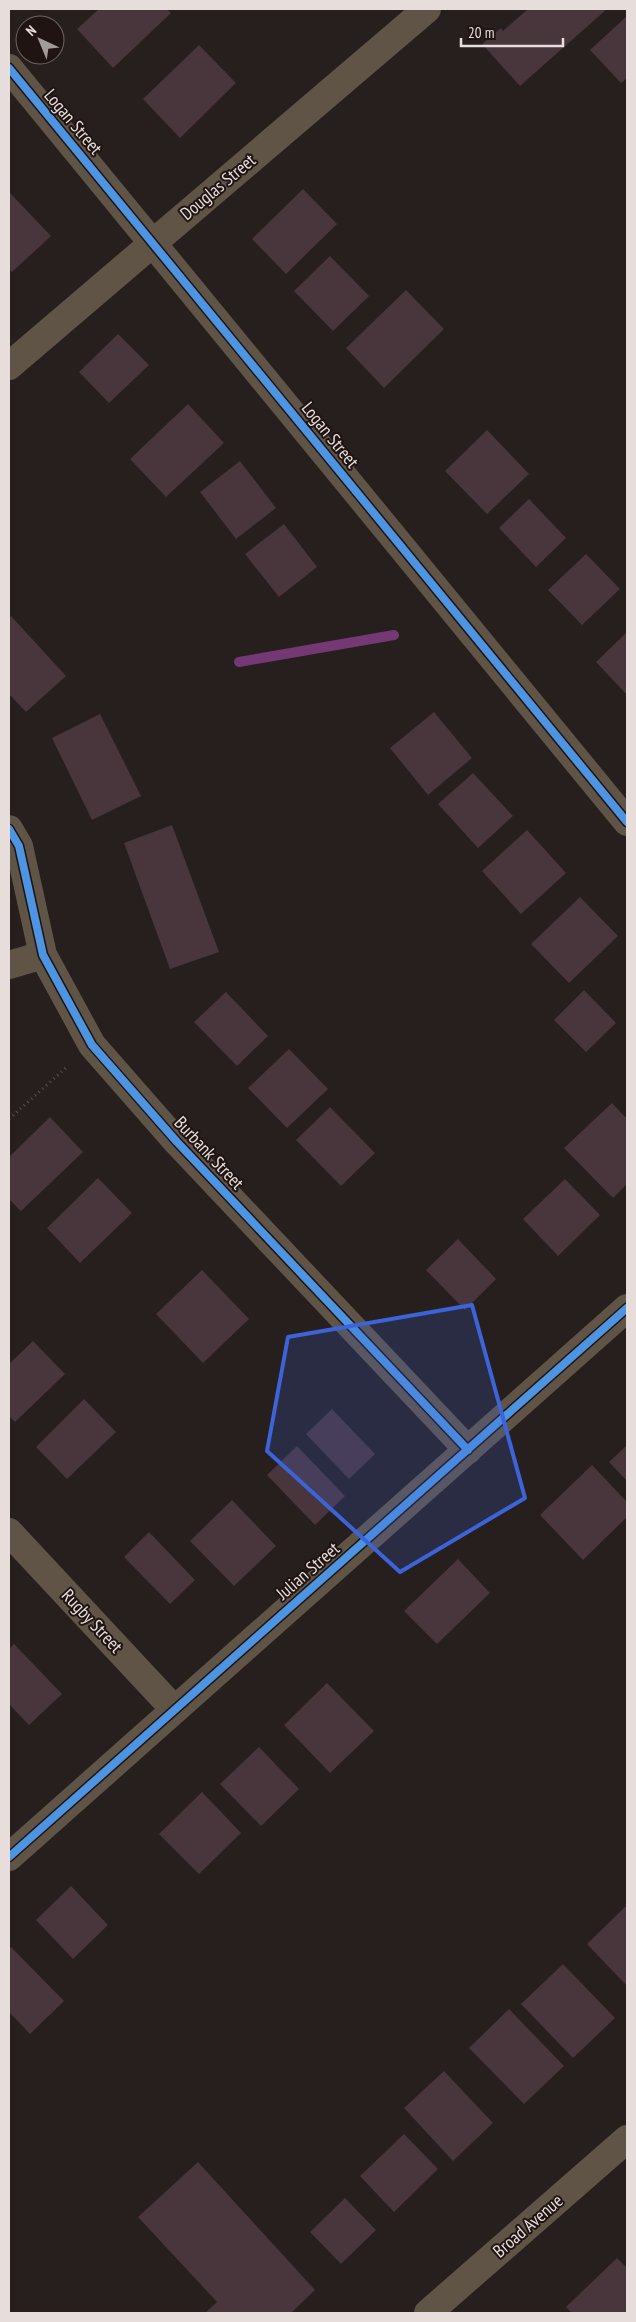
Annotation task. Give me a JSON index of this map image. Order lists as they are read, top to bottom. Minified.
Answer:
{"streets":{"street":["Logan Street","Douglas Street","Burbank Street","Julian Street","Rugby Street","Broad Avenue"]},"crossings":[["Logan Street","Douglas Street"],["Burbank Street","Julian Street"],["Julian Street","Rugby Street"]],"scale_bar":"20 m","north":"top left"}
